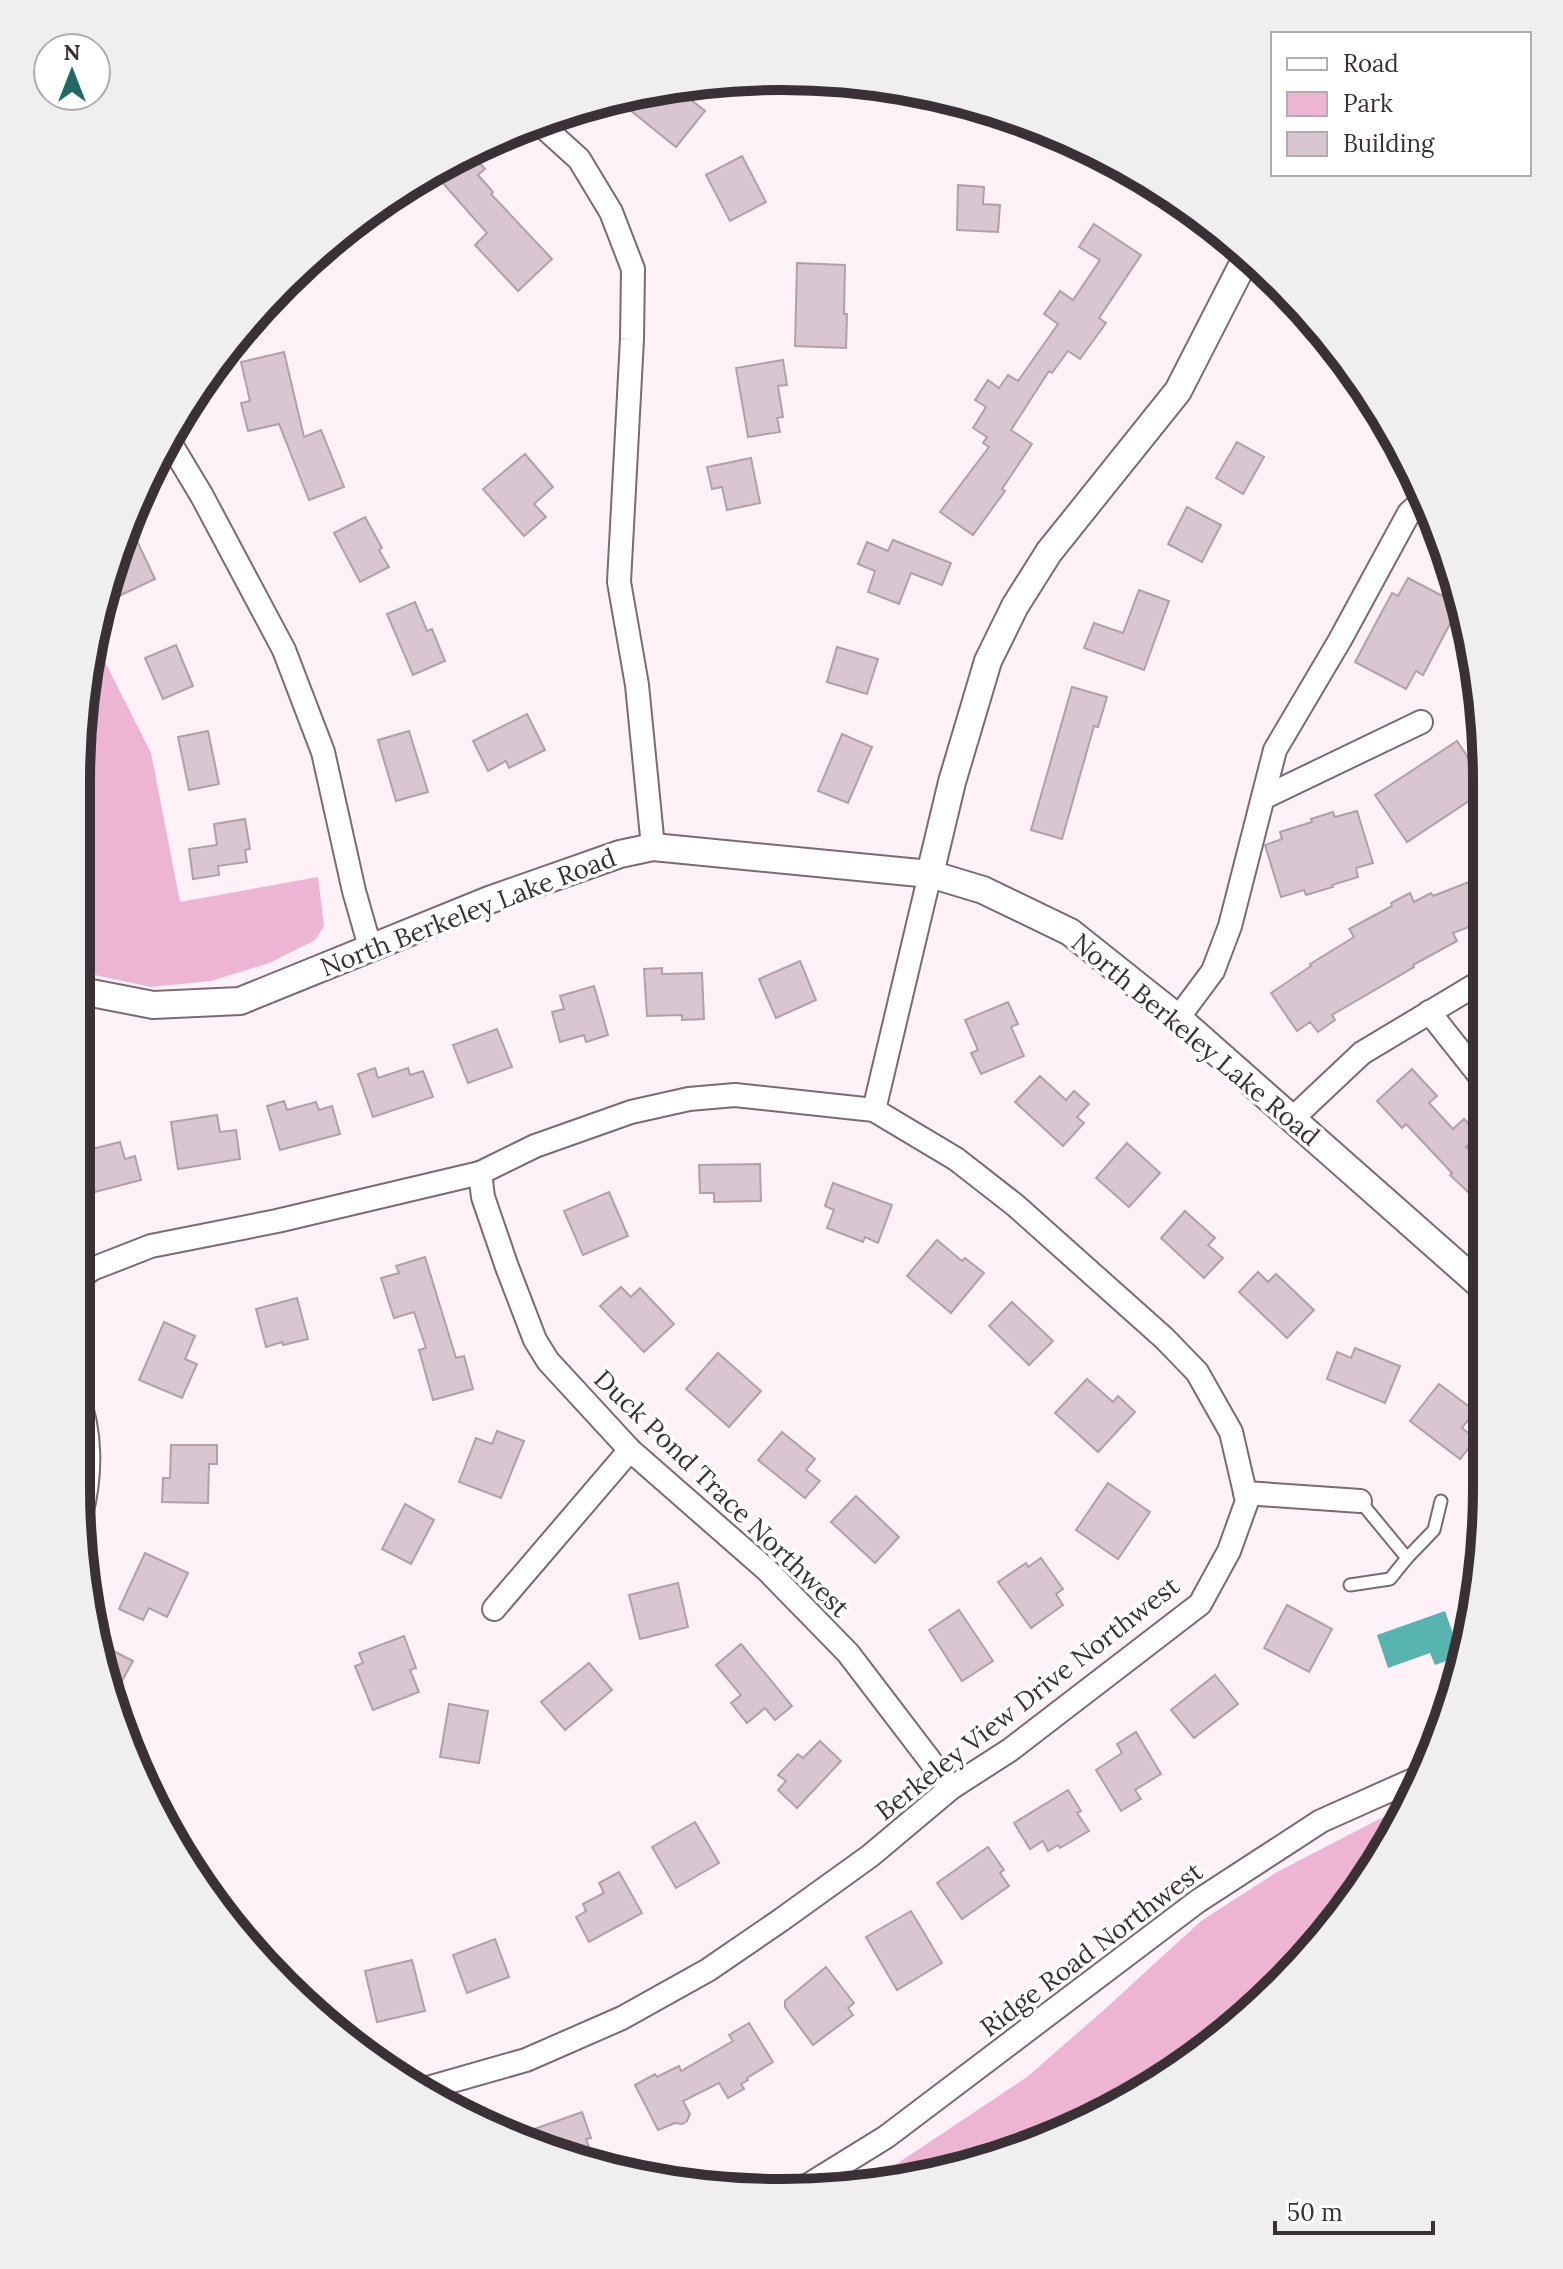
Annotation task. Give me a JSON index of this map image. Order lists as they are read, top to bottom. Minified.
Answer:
{"streets":{"street":["North Berkeley Lake Road","Duck Pond Trace Northwest","Berkeley View Drive Northwest","Ridge Road Northwest"]},"crossings":[["Duck Pond Trace Northwest","Berkeley View Drive Northwest"]],"legend":["Road","Park","Building"],"scale_bar":"50 m","north":"top"}
